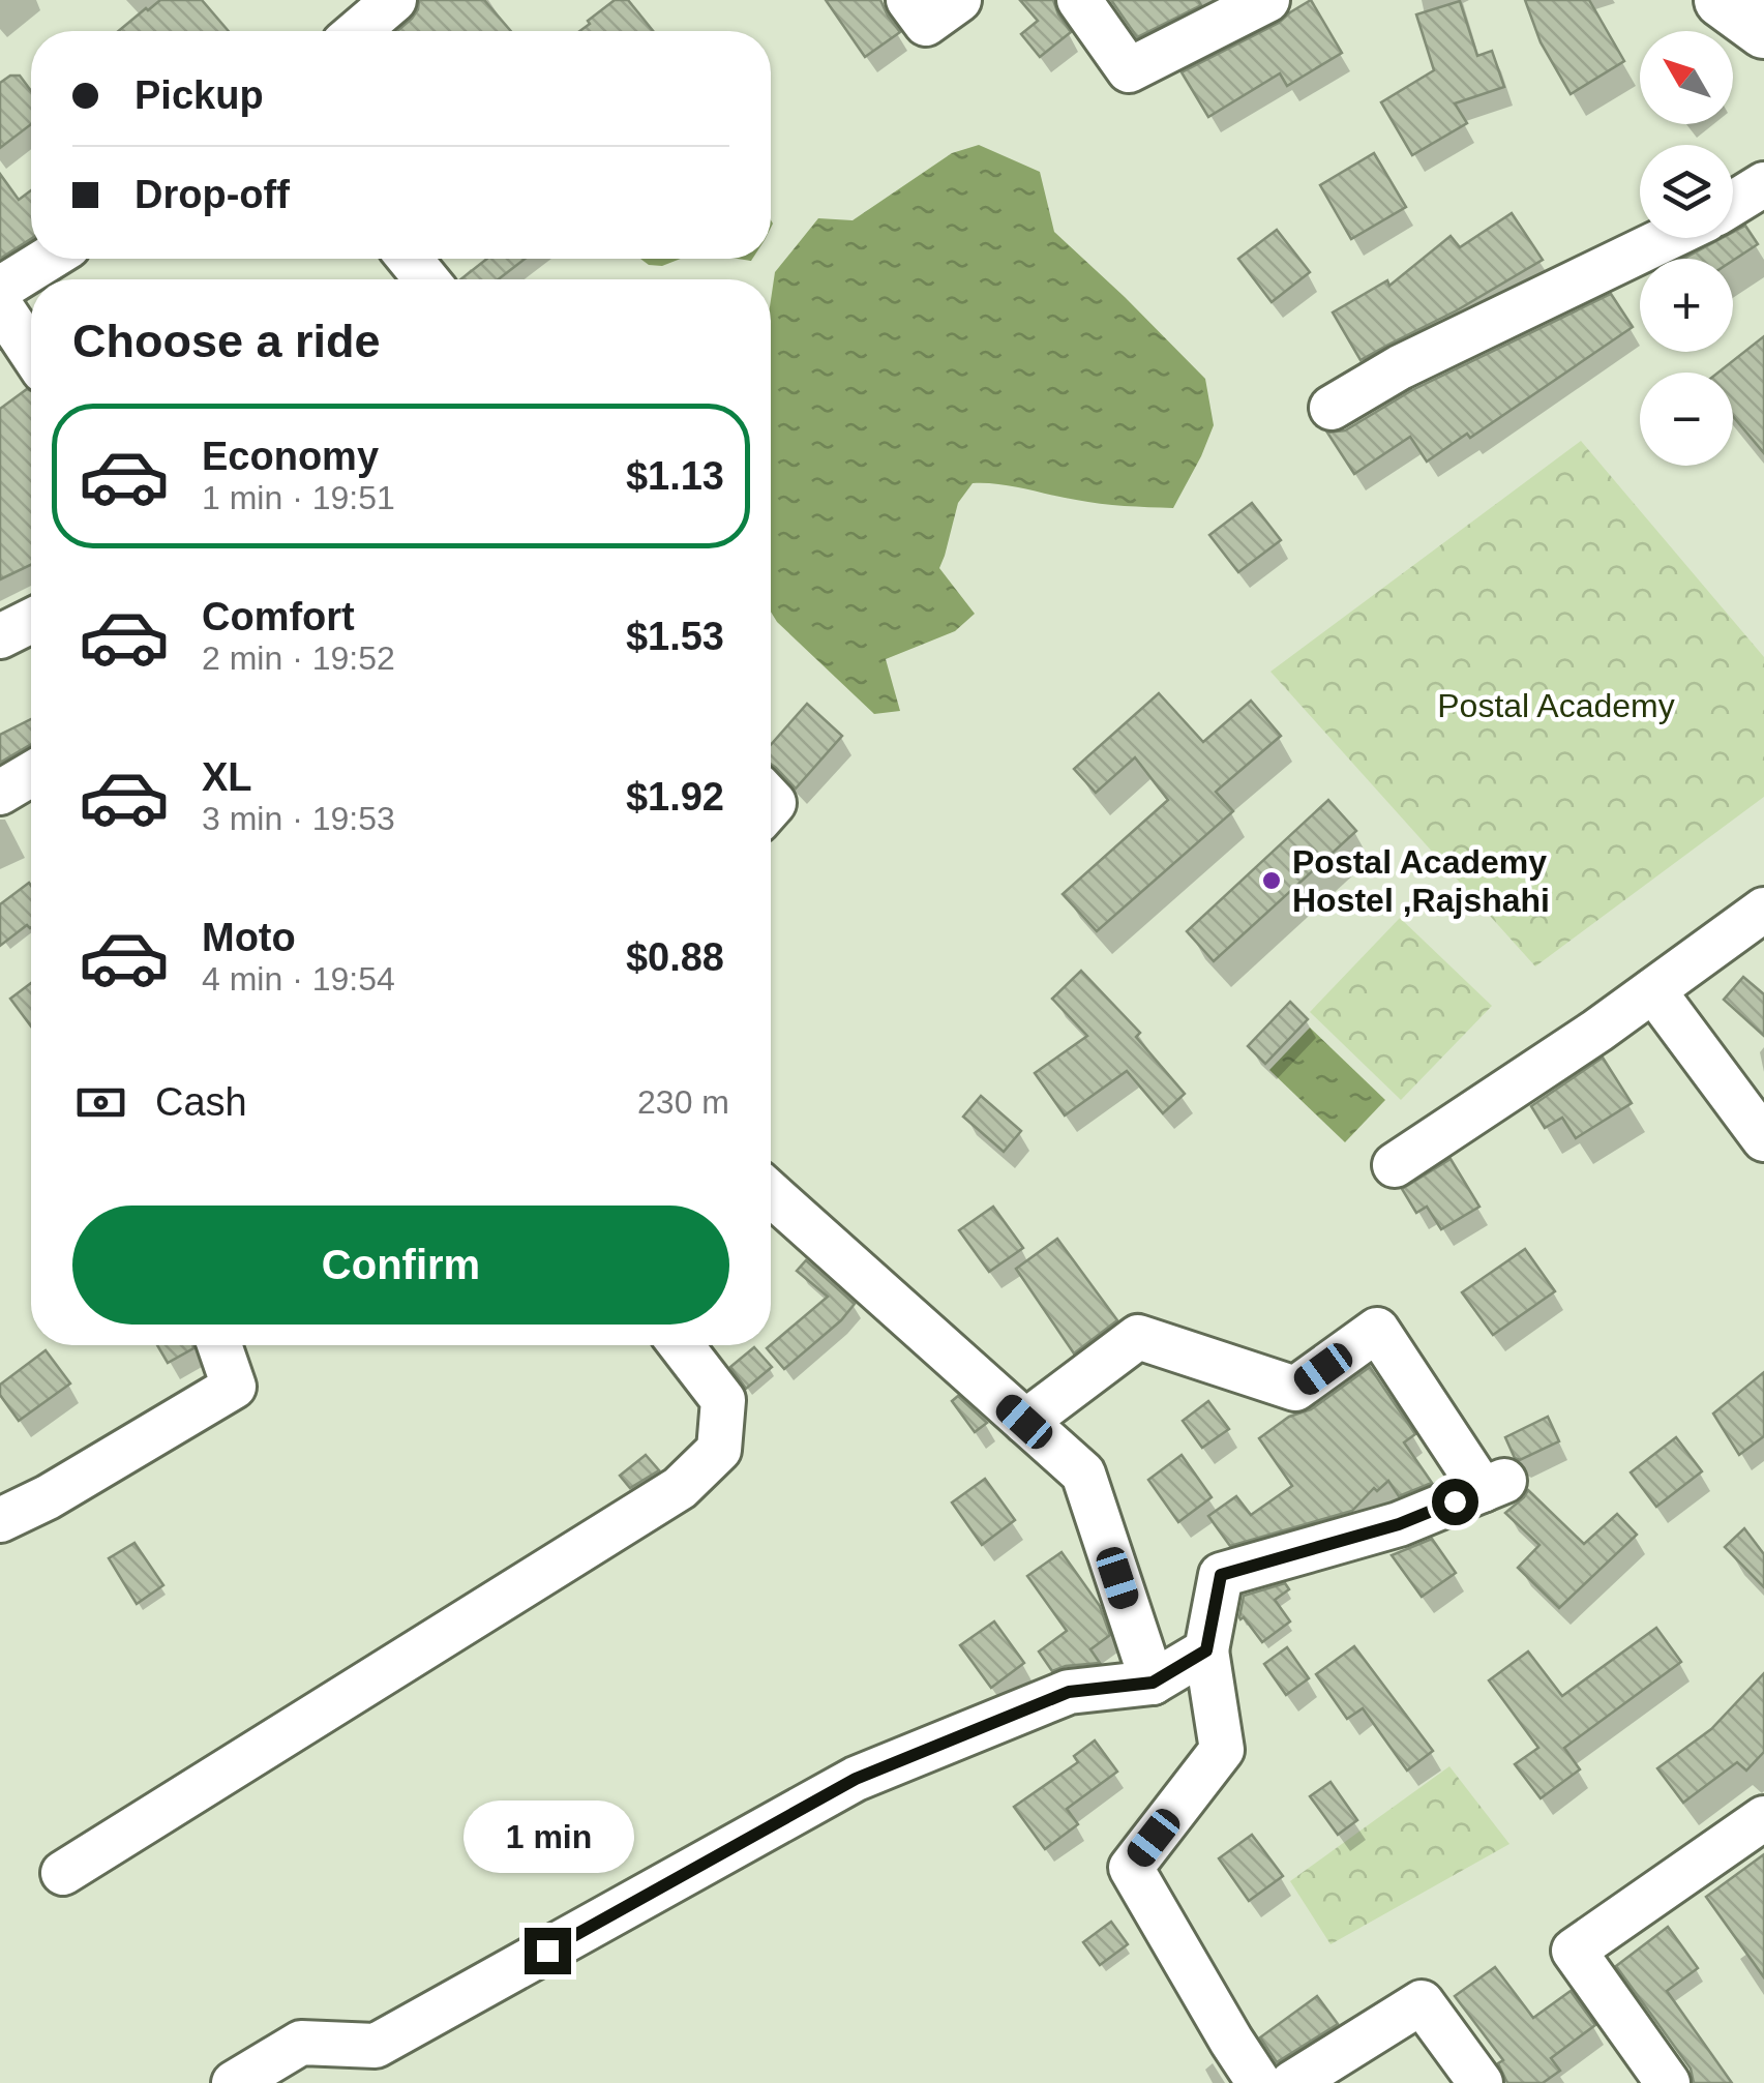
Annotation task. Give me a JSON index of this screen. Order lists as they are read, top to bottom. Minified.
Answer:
{"parks":["Postal Academy"],"places":["Postal Academy Hostel ,Rajshahi"],"north":"top left","page":{"map_buttons":["+","−"],"banner":["Pickup","Drop-off"],"heading":"Choose a ride","list":[{"name":"Economy","note":"1 min · 19:51","value":"$1.13"},{"name":"Comfort","note":"2 min · 19:52","value":"$1.53"},{"name":"XL","note":"3 min · 19:53","value":"$1.92"},{"name":"Moto","note":"4 min · 19:54","value":"$0.88"}],"pay":["Cash","230 m"],"buttons":"Confirm","bubble":"1 min"}}
